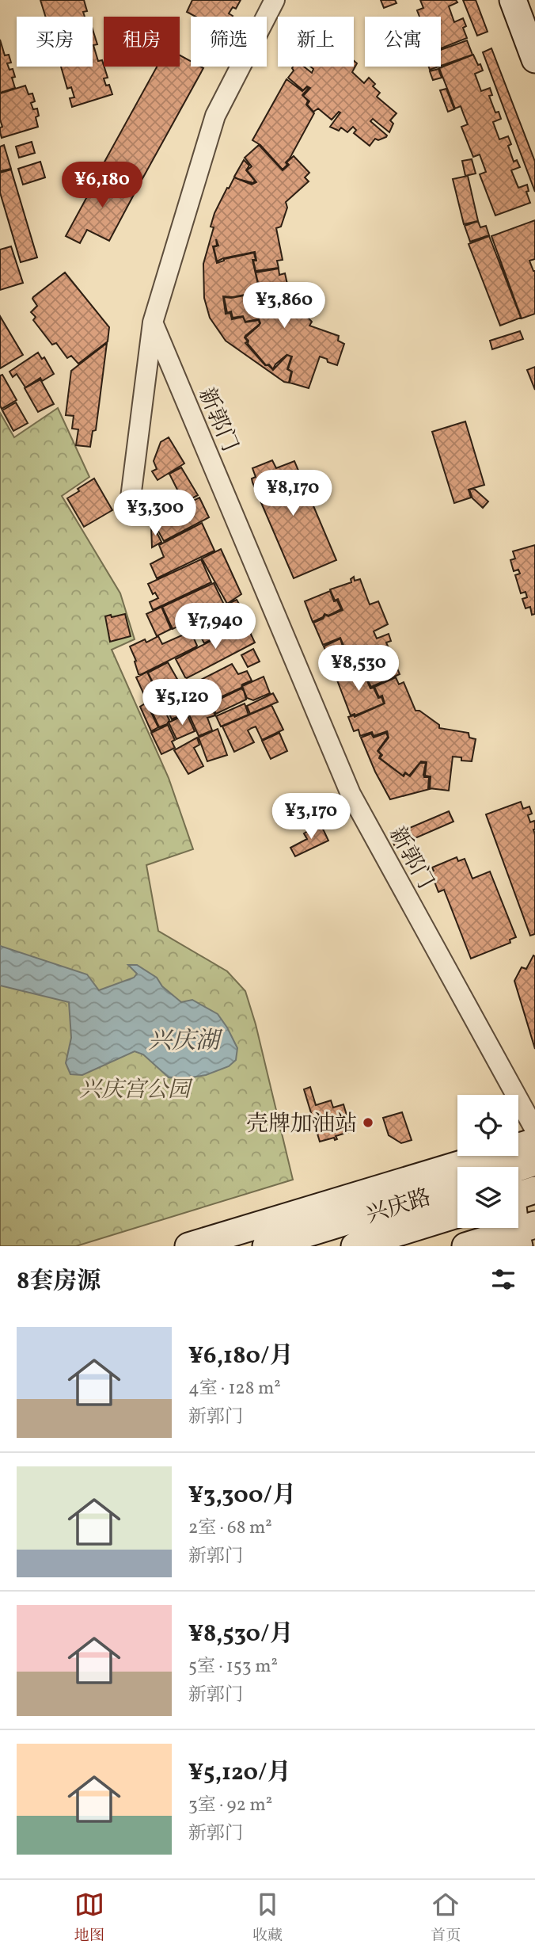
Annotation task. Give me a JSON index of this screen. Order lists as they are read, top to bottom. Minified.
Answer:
{"streets":{"street":["新郭门","兴庆路"]},"water":["兴庆湖"],"parks":["兴庆宫公园"],"places":["壳牌加油站"],"page":{"chip":["买房","租房","筛选","新上","公寓"],"price":["¥6,180","¥3,860","¥8,170","¥3,300","¥7,940","¥8,530","¥5,120","¥3,170"],"heading":"8套房源","list":[{"name":"¥6,180/月","note":"4室 · 128 m² · 新郭门"},{"name":"¥3,300/月","note":"2室 · 68 m² · 新郭门"},{"name":"¥8,530/月","note":"5室 · 153 m² · 新郭门"},{"name":"¥5,120/月","note":"3室 · 92 m² · 新郭门"}],"tabs":["地图","收藏","首页"]}}
